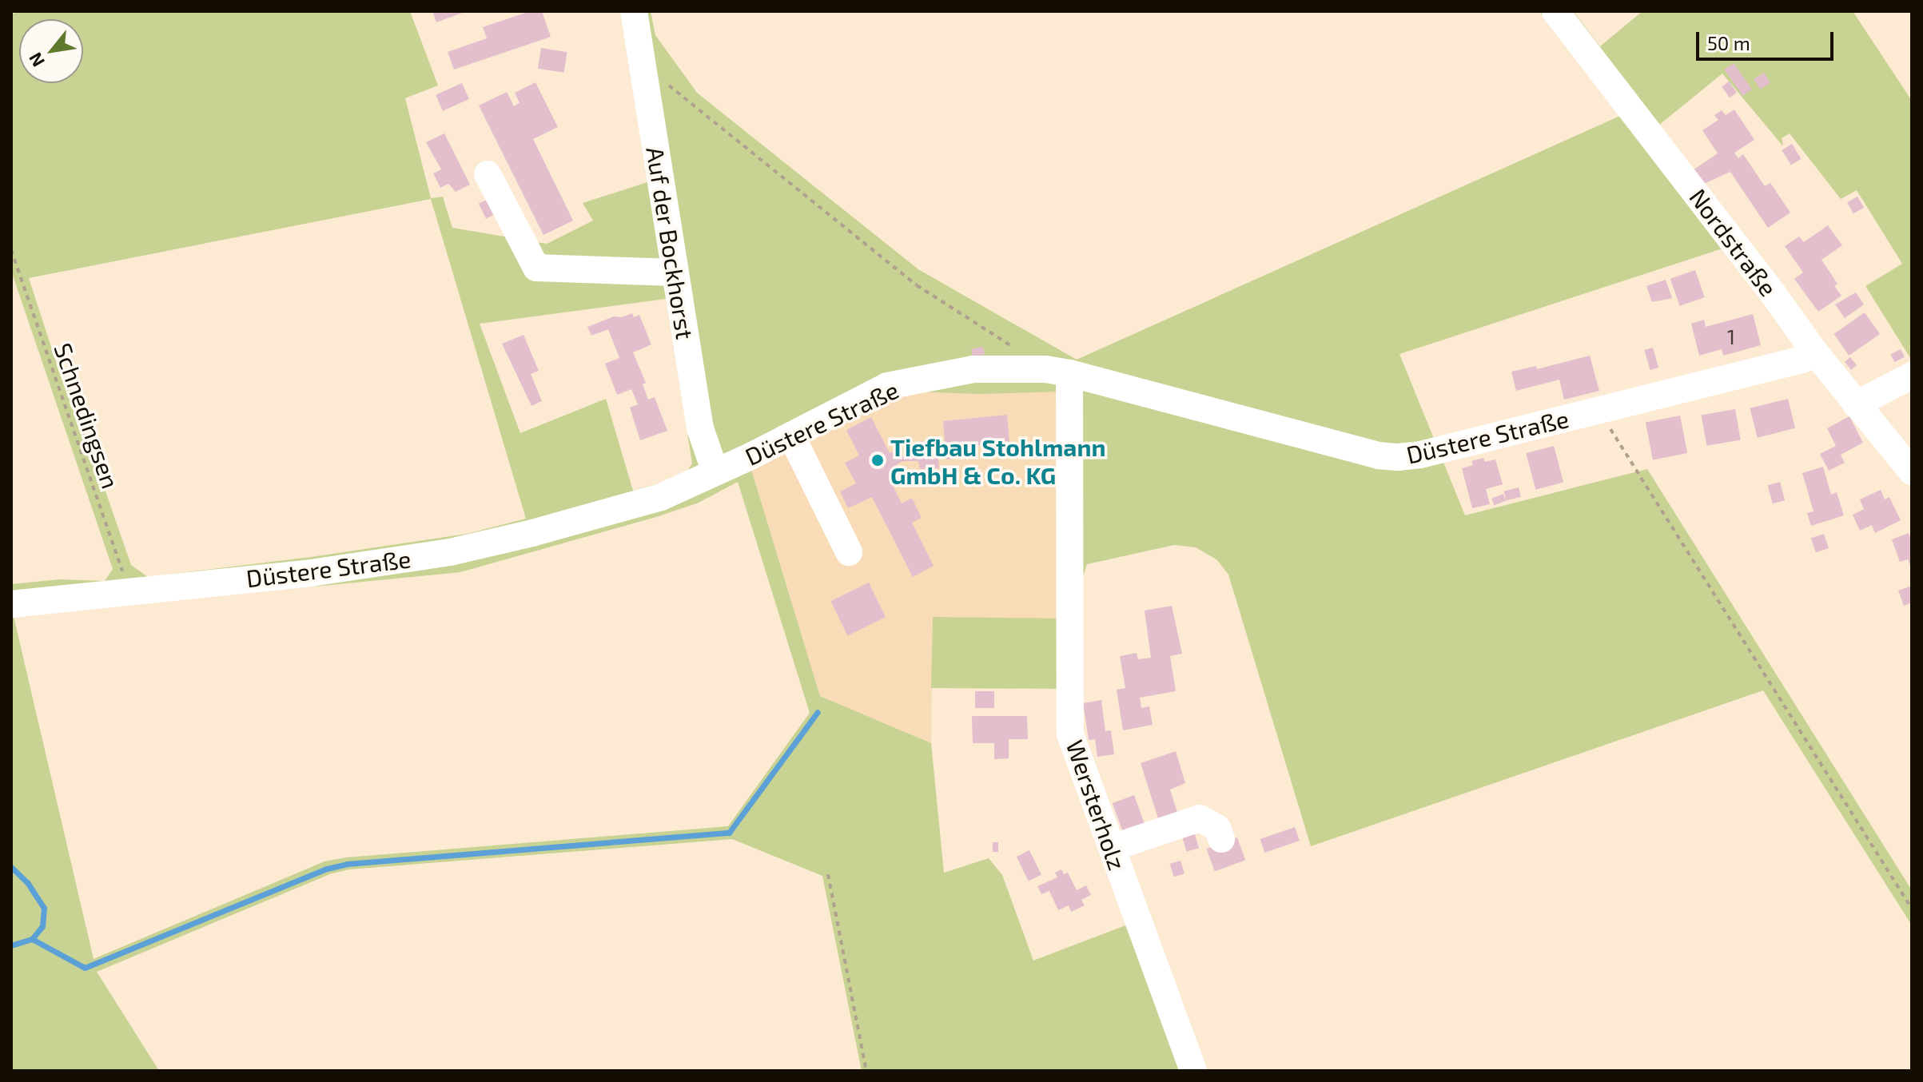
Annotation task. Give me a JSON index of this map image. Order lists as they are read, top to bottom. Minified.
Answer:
{"streets":{"street":["Nordstraße","Auf der Bockhorst","Düstere Straße","Wersterholz"],"path":["Schnedingsen"]},"crossings":[["Nordstraße","Düstere Straße"],["Auf der Bockhorst","Düstere Straße"],["Schnedingsen","Düstere Straße"],["Düstere Straße","Wersterholz"]],"places":["Tiefbau Stohlmann GmbH & Co. KG"],"house_numbers":["1"],"scale_bar":"50 m","north":"bottom left"}
